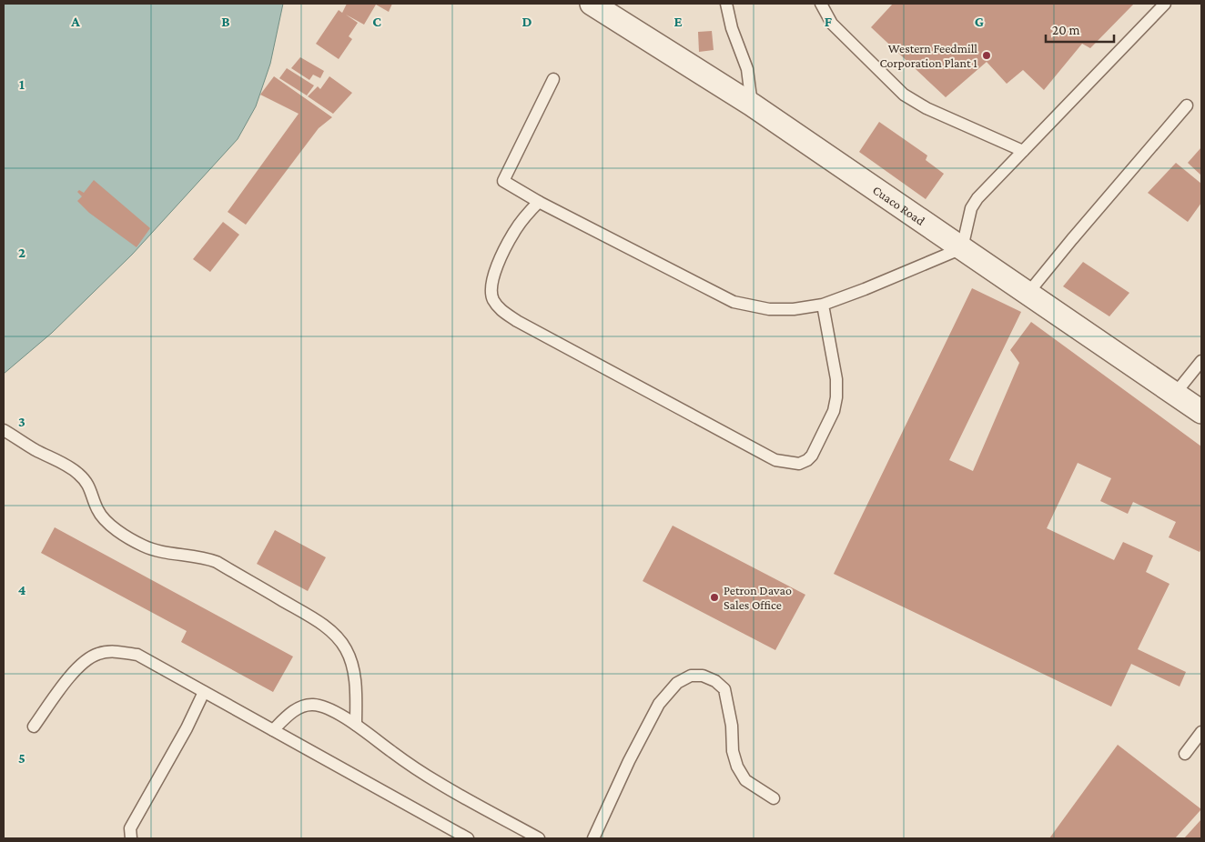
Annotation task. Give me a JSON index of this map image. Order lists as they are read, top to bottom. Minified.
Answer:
{"streets":{"street":["Cuaco Road"]},"places":["Western Feedmill Corporation Plant 1","Petron Davao Sales Office"],"scale_bar":"20 m","grid":{"columns":["A","B","C","D","E","F","G"],"rows":["1","2","3","4","5"]}}
